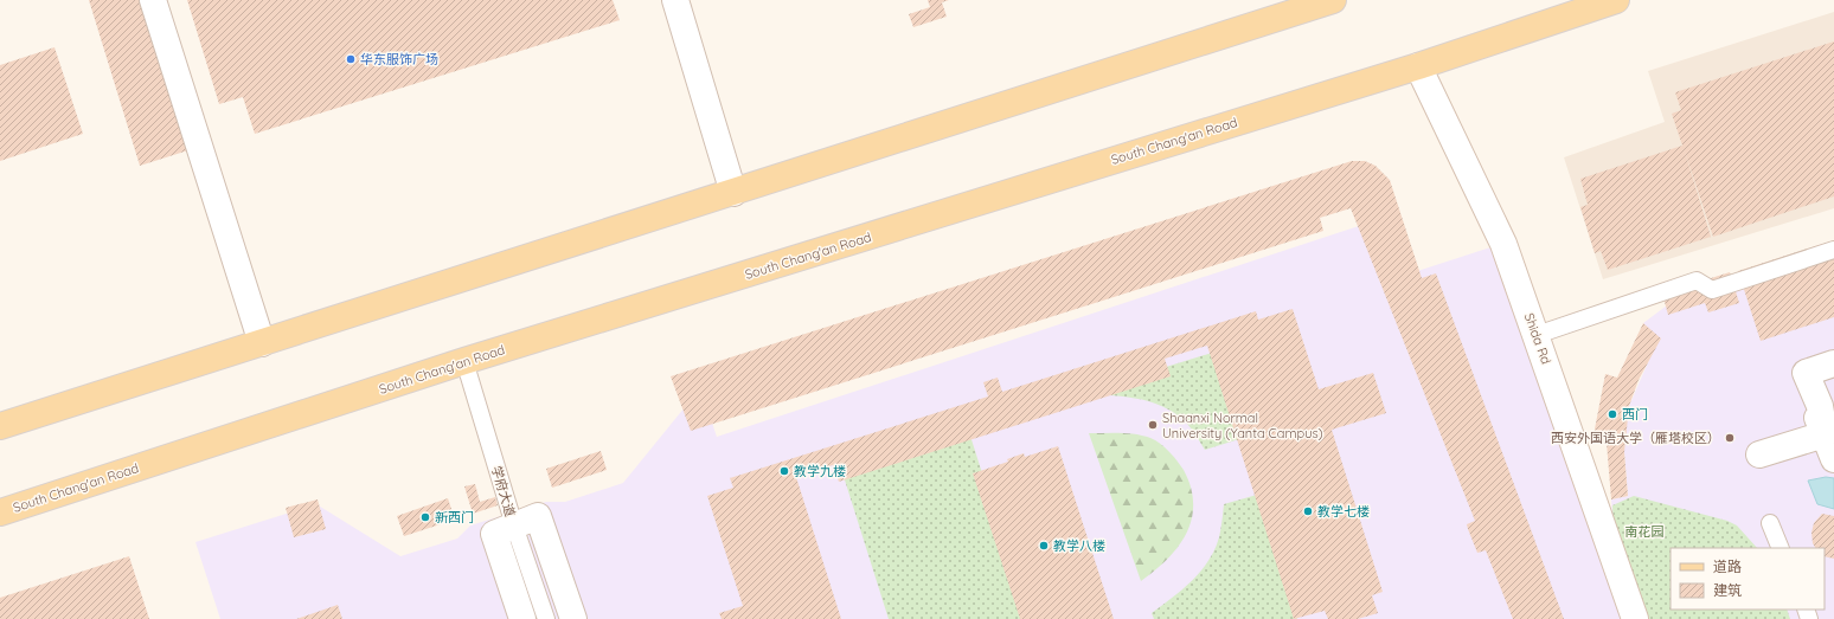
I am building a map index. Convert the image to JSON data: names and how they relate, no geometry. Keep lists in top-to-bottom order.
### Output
{
  "streets": {
    "main road": ["South Chang'an Road"],
    "street": ["Shida Rd"],
    "lane": ["学府大道"]
  },
  "crossings": [
    ["South Chang'an Road", "Shida Rd"],
    ["South Chang'an Road", "学府大道"]
  ],
  "parks": ["南花园"],
  "places": [
    "华东服饰广场",
    "西门",
    "Shaanxi Normal University (Yanta Campus)",
    "西安外国语大学（雁塔校区）",
    "教学九楼",
    "教学七楼",
    "新西门",
    "教学八楼"
  ],
  "legend": ["道路", "建筑"]
}
